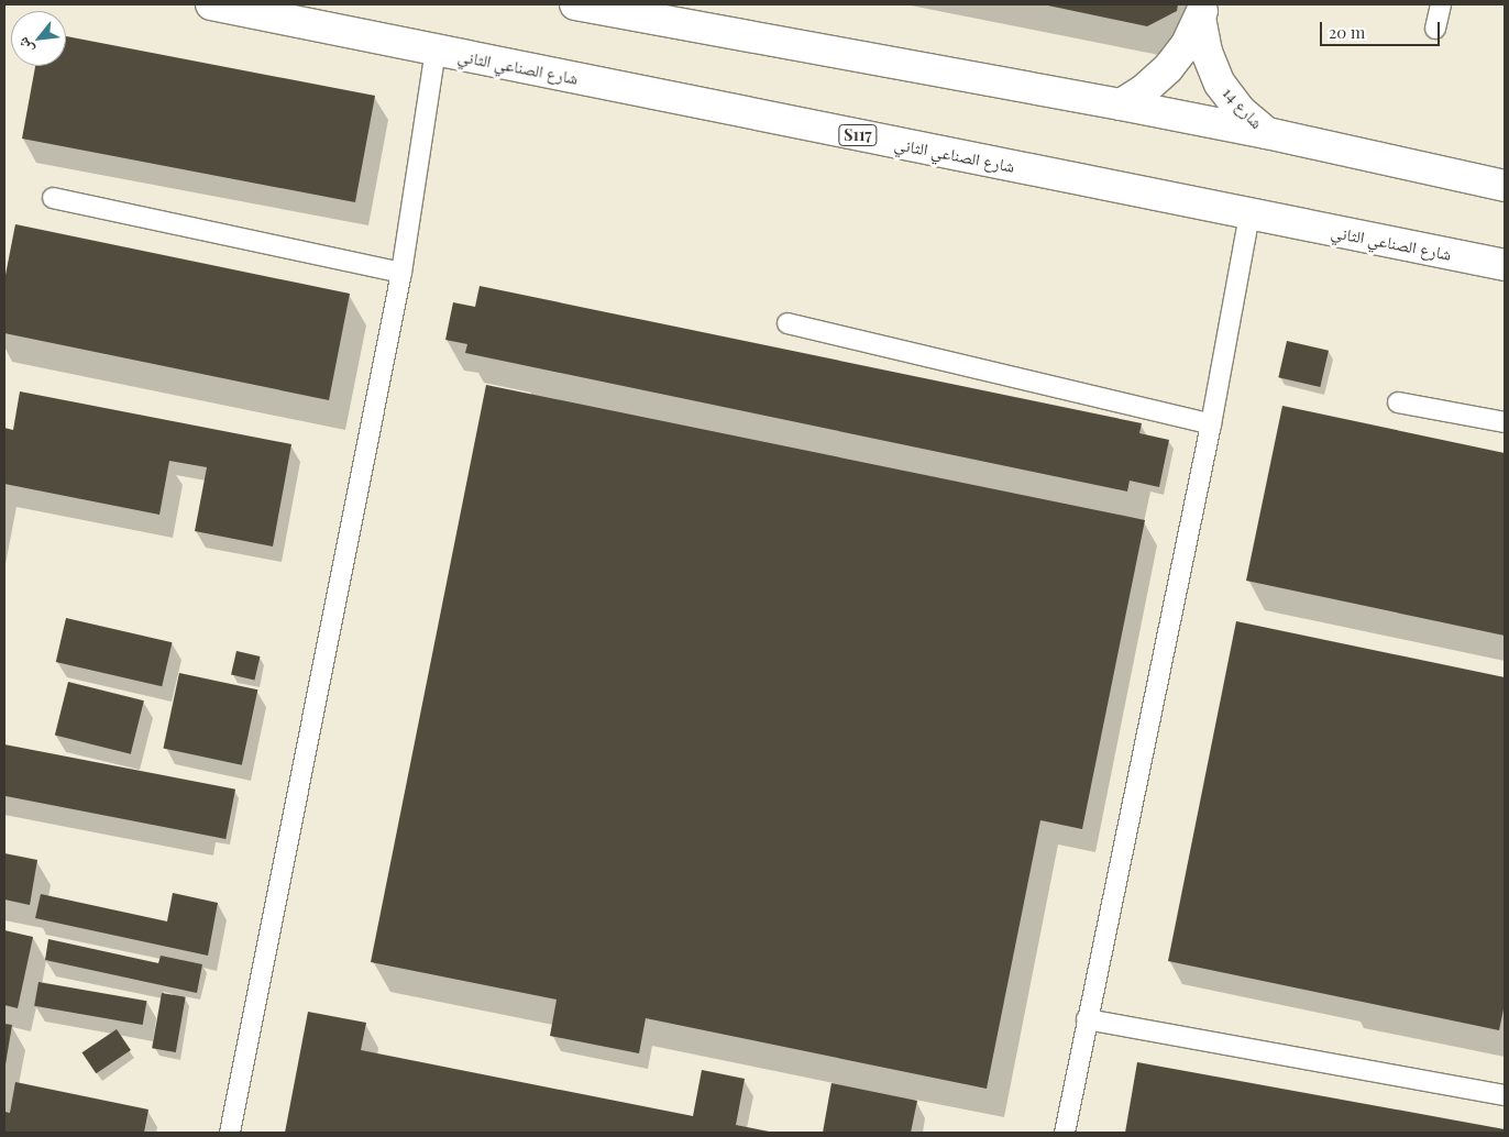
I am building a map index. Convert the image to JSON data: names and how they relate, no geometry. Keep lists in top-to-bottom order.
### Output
{
  "streets": {
    "main road": ["شارع الصناعي الثاني", "شارع 14", "S117"]
  },
  "scale_bar": "20 m",
  "north": "bottom left"
}
